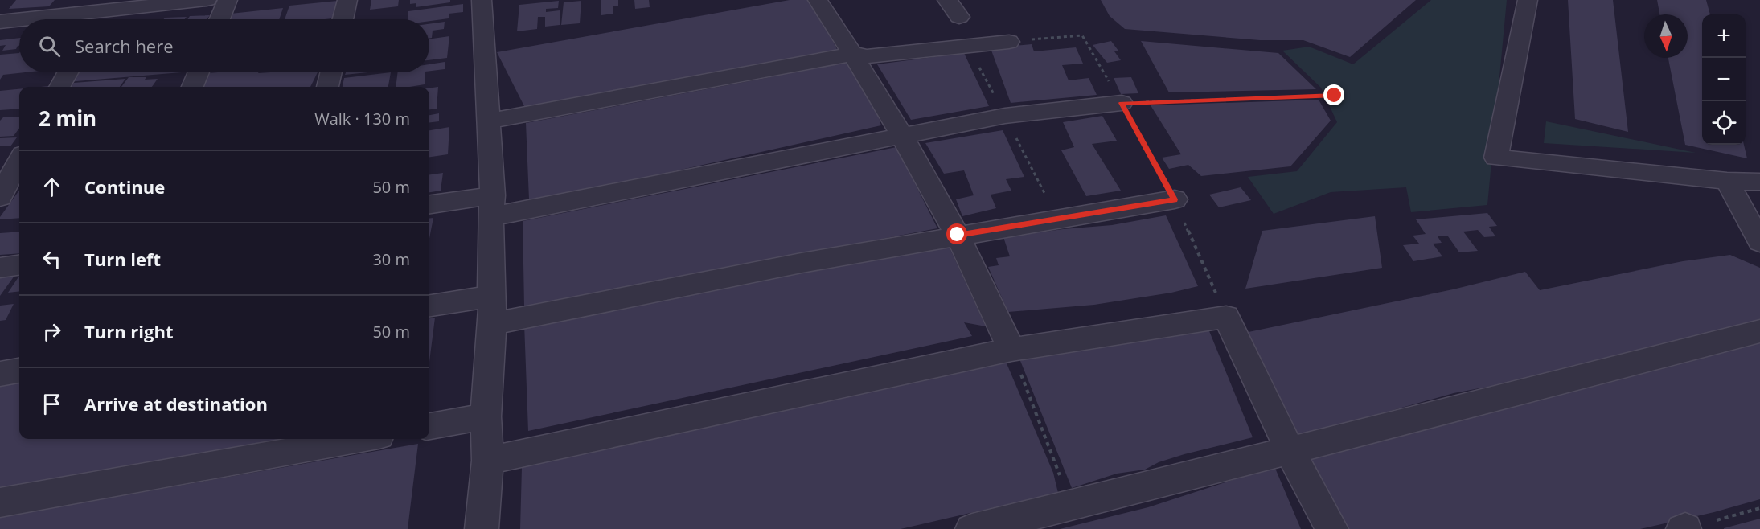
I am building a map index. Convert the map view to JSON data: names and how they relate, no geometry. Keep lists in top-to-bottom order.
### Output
{
  "north": "bottom",
  "page": {
    "map_buttons": ["+", "−"],
    "search": "Search here",
    "heading": ["2 min", "Walk · 130 m"],
    "list": [
      ["Continue", "50 m"],
      ["Turn left", "30 m"],
      ["Turn right", "50 m"],
      "Arrive at destination"
    ]
  }
}
